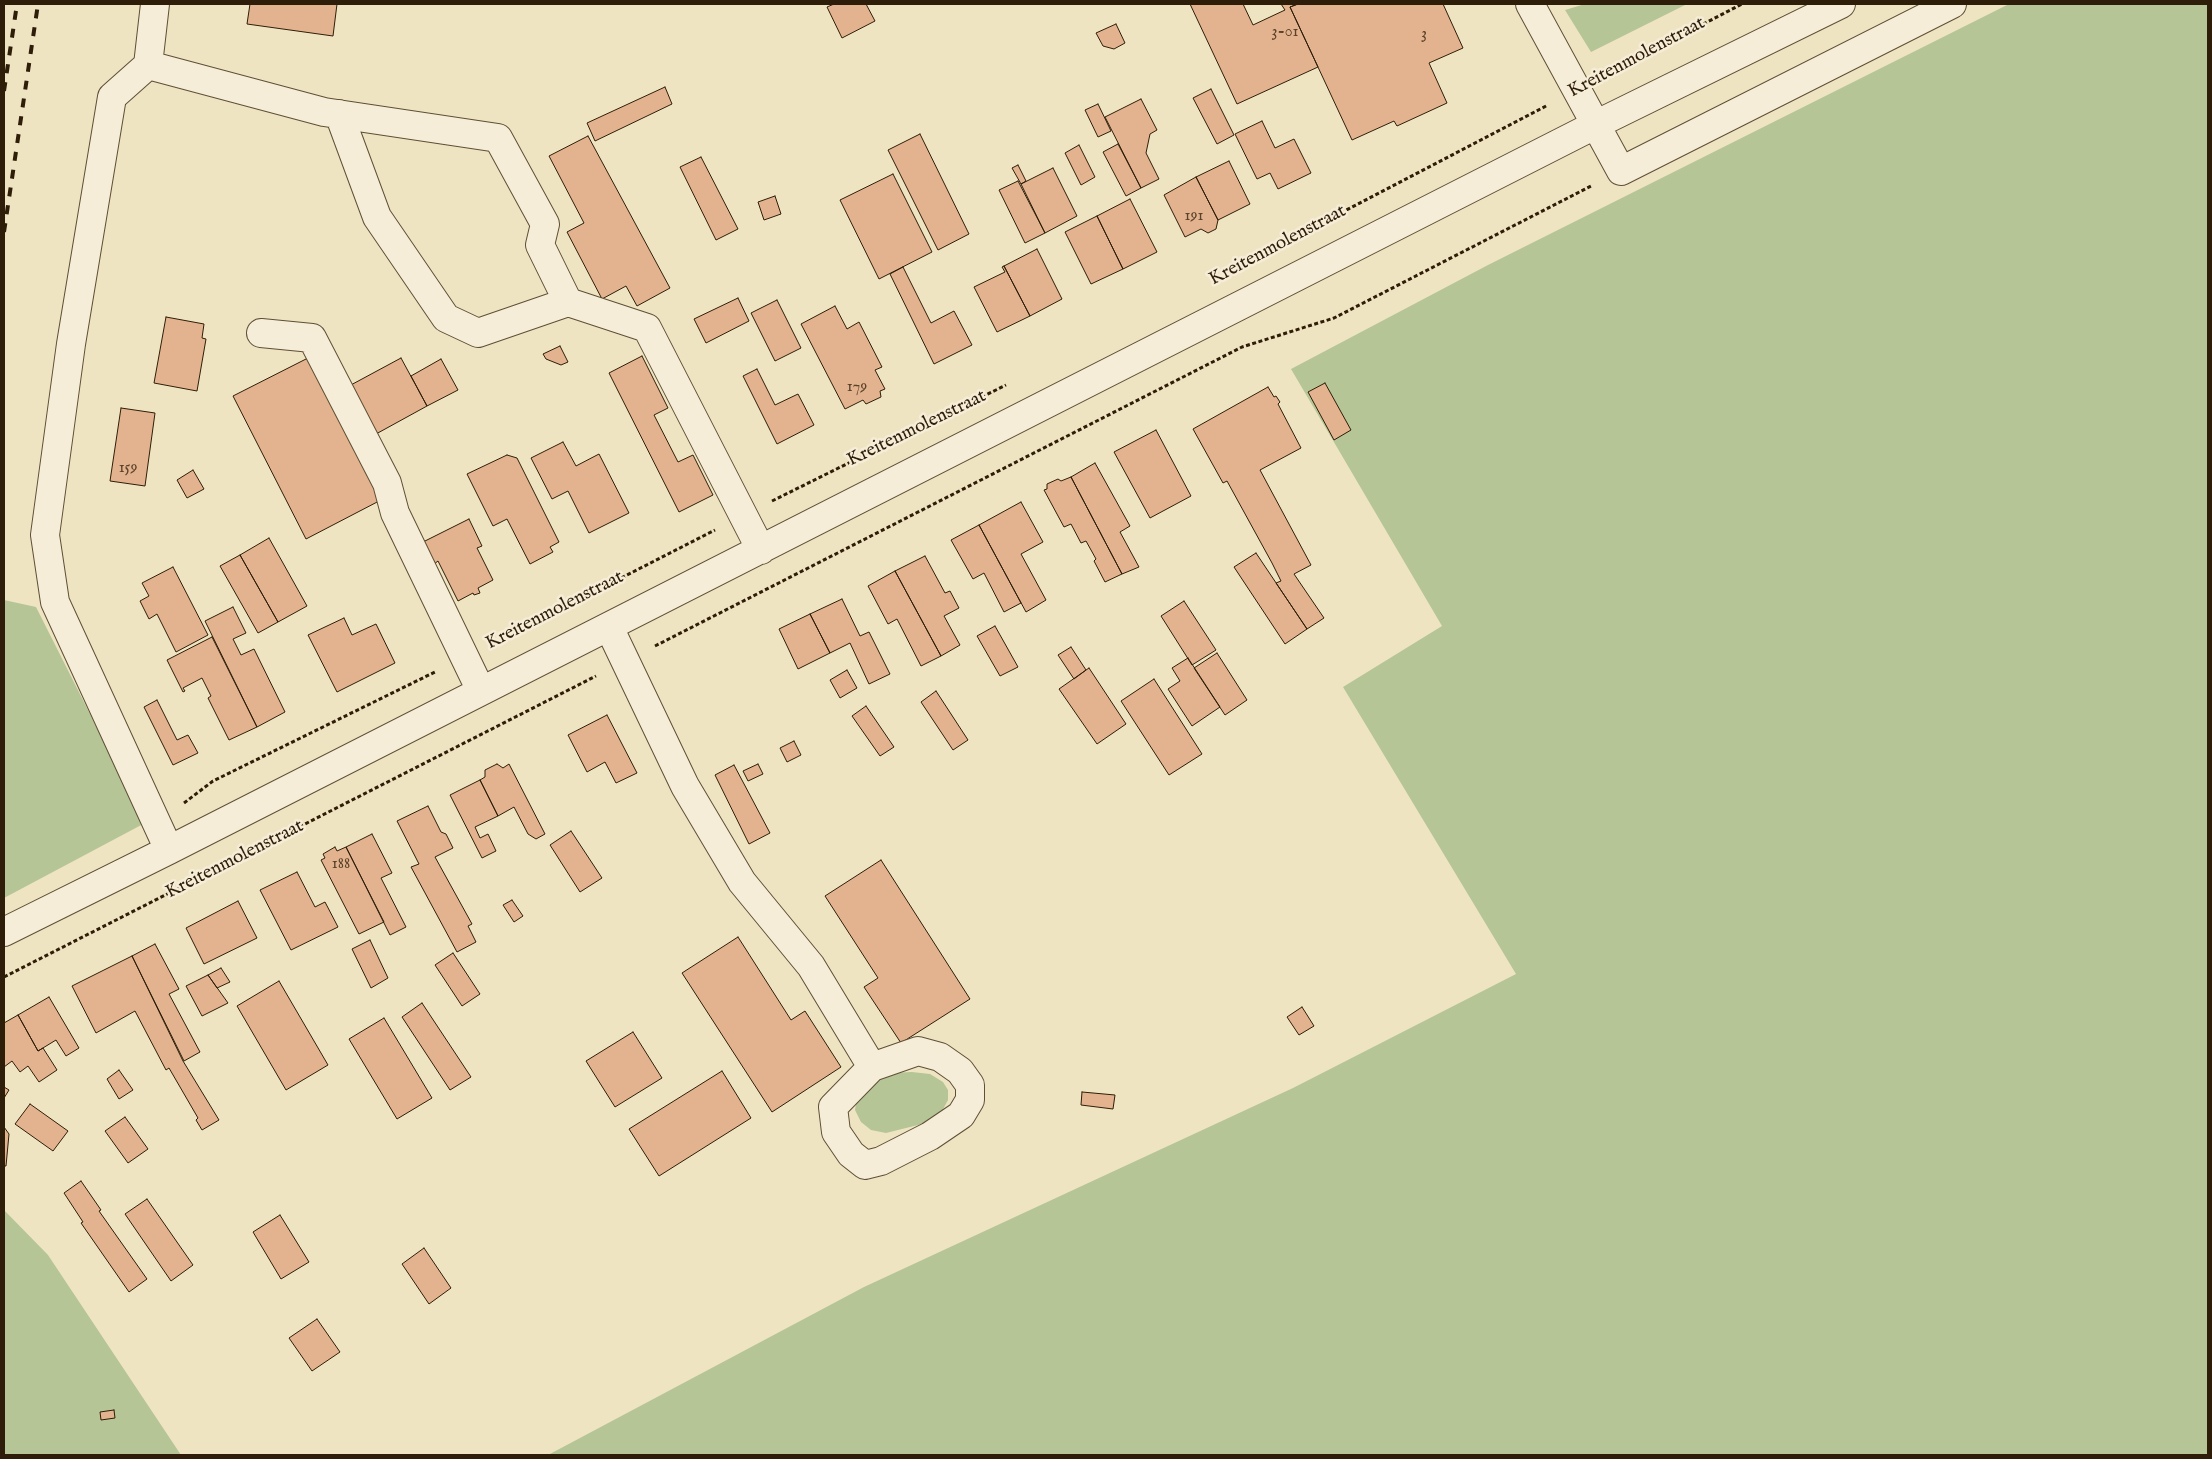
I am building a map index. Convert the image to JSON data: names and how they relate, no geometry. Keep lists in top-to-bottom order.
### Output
{
  "streets": {
    "street": ["Kreitenmolenstraat"]
  },
  "house_numbers": [
    "3-01",
    "3",
    "191",
    "179",
    "159",
    "188"
  ]
}
